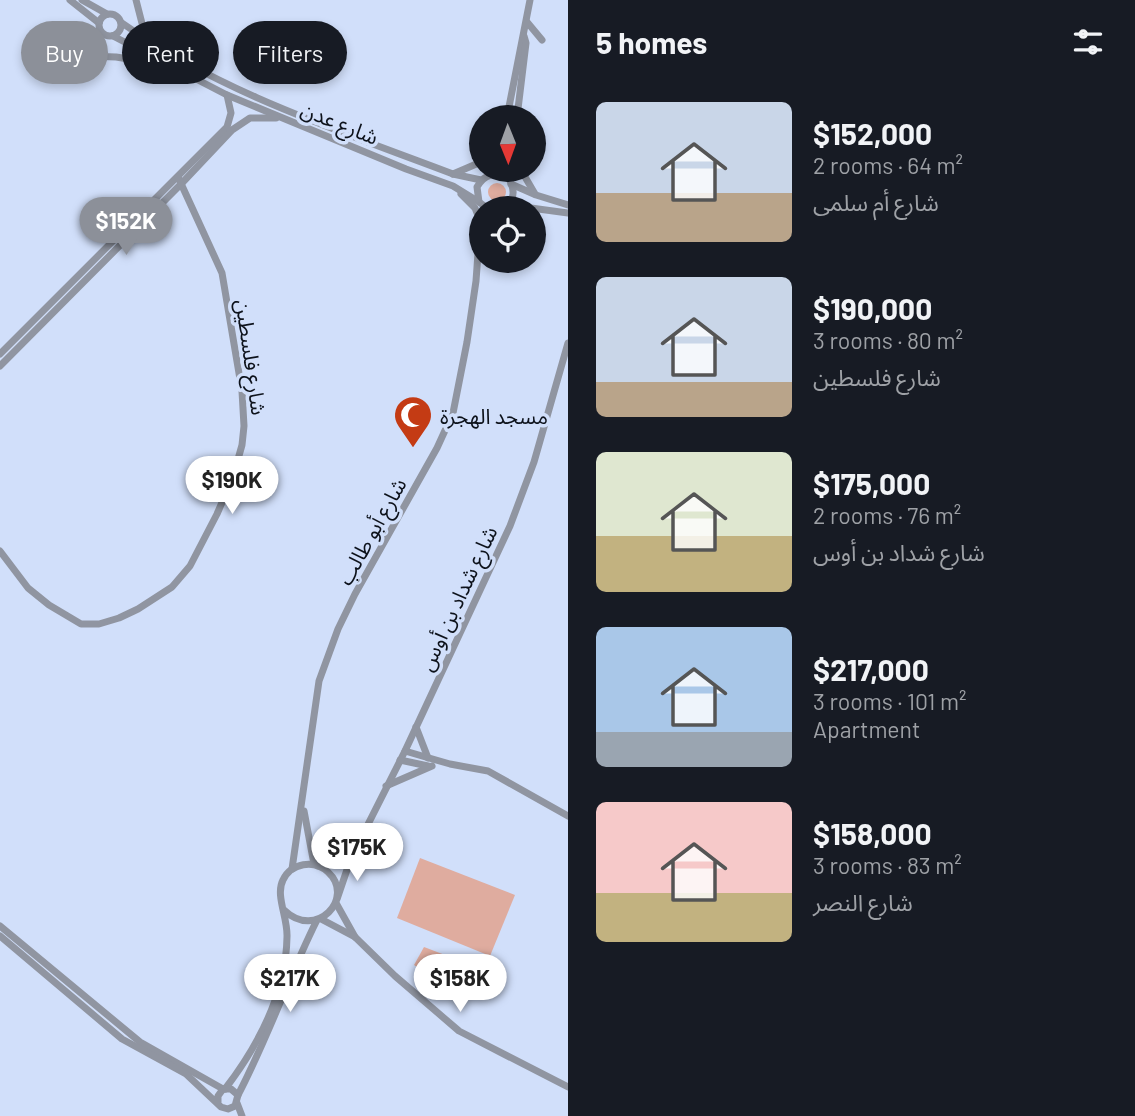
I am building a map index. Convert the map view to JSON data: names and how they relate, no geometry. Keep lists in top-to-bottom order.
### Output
{
  "streets": {
    "street": [
      "شارع عدن",
      "شارع فلسطين",
      "شارع أبو طالب",
      "شارع شداد بن أوس"
    ]
  },
  "crossings": [
    ["شارع أبو طالب", "شارع شداد بن أوس"]
  ],
  "places": {
    "mosque": ["مسجد الهجرة"]
  },
  "north": "bottom",
  "page": {
    "heading": "5 homes",
    "chip": ["Buy", "Rent", "Filters"],
    "list": [
      {
        "name": "$152,000",
        "note": "2 rooms · 64 m² · شارع أم سلمى"
      },
      {
        "name": "$190,000",
        "note": "3 rooms · 80 m² · شارع فلسطين"
      },
      {
        "name": "$175,000",
        "note": "2 rooms · 76 m² · شارع شداد بن أوس"
      },
      {
        "name": "$217,000",
        "note": "3 rooms · 101 m² · Apartment"
      },
      {
        "name": "$158,000",
        "note": "3 rooms · 83 m² · شارع النصر"
      }
    ],
    "price": [
      "$152K",
      "$190K",
      "$175K",
      "$217K",
      "$158K"
    ]
  }
}
